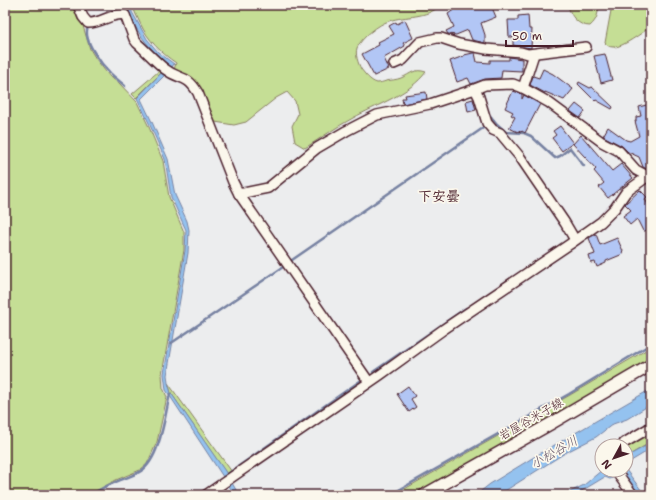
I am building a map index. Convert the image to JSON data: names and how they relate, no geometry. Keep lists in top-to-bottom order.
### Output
{
  "streets": {
    "main road": ["岩屋谷米子線"]
  },
  "districts": ["下安曇"],
  "water": ["小松谷川"],
  "scale_bar": "50 m",
  "north": "bottom left"
}
